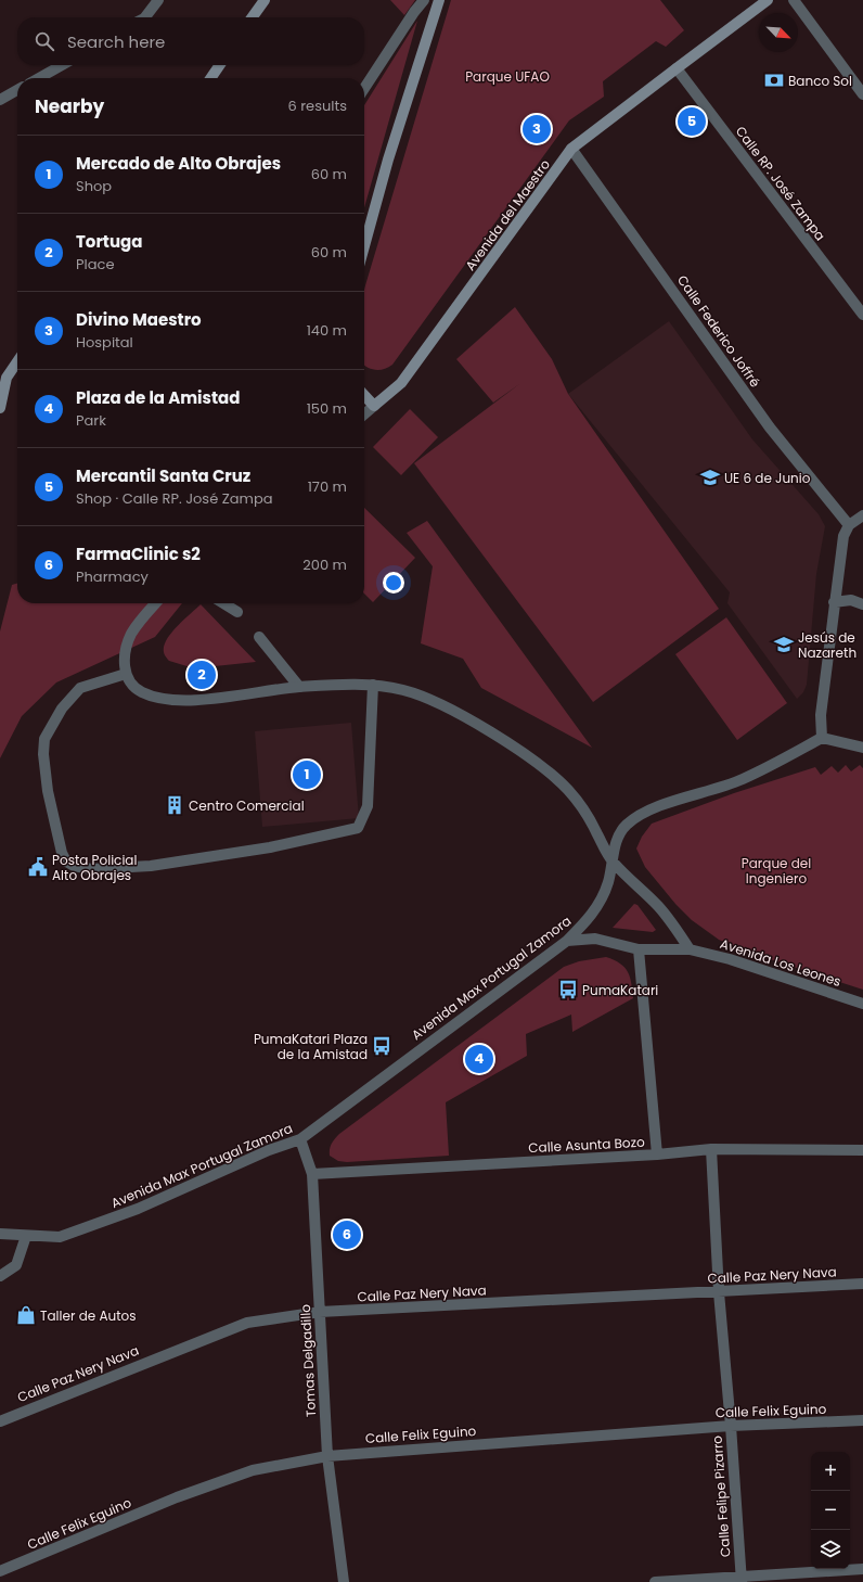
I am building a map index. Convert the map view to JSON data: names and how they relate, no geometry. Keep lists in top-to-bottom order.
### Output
{
  "streets": {
    "main road": ["Avenida del Maestro"],
    "street": [
      "Calle RP. José Zampa",
      "Calle Federico Joffré",
      "Avenida Los Leones",
      "Avenida Max Portugal Zamora",
      "Calle Asunta Bozo",
      "Calle Paz Nery Nava",
      "Tomas Delgadillo",
      "Calle Felix Eguino",
      "Calle Felipe Pizarro"
    ]
  },
  "crossings": [
    ["Calle RP. José Zampa", "Avenida del Maestro"],
    ["Avenida del Maestro", "Calle Federico Joffré"],
    ["Avenida Los Leones", "Avenida Max Portugal Zamora"],
    ["Avenida Max Portugal Zamora", "Tomas Delgadillo"],
    ["Calle Asunta Bozo", "Tomas Delgadillo"],
    ["Calle Asunta Bozo", "Calle Felipe Pizarro"],
    ["Calle Paz Nery Nava", "Tomas Delgadillo"],
    ["Calle Paz Nery Nava", "Calle Felipe Pizarro"],
    ["Tomas Delgadillo", "Calle Felix Eguino"],
    ["Calle Felix Eguino", "Calle Felipe Pizarro"]
  ],
  "parks": ["Parque UFAO", "Parque del Ingeniero"],
  "places": {
    "bank": ["Banco Sol"],
    "school or university": ["UE 6 de Junio", "Jesús de Nazareth"],
    "building": ["Centro Comercial"],
    "public building": ["Posta Policial Alto Obrajes"],
    "bus stop": ["PumaKatari", "PumaKatari Plaza de la Amistad"],
    "shop": ["Taller de Autos"]
  },
  "north": "bottom right",
  "page": {
    "search": "Search here",
    "heading": ["Nearby", "6 results"],
    "pins": [
      "5",
      "3",
      "2",
      "1",
      "4",
      "6"
    ],
    "list": [
      {
        "mark": "1",
        "name": "Mercado de Alto Obrajes",
        "note": "Shop",
        "value": "60 m"
      },
      {
        "mark": "2",
        "name": "Tortuga",
        "note": "Place",
        "value": "60 m"
      },
      {
        "mark": "3",
        "name": "Divino Maestro",
        "note": "Hospital",
        "value": "140 m"
      },
      {
        "mark": "4",
        "name": "Plaza de la Amistad",
        "note": "Park",
        "value": "150 m"
      },
      {
        "mark": "5",
        "name": "Mercantil Santa Cruz",
        "note": "Shop · Calle RP. José Zampa",
        "value": "170 m"
      },
      {
        "mark": "6",
        "name": "FarmaClinic s2",
        "note": "Pharmacy",
        "value": "200 m"
      }
    ],
    "map_buttons": ["+", "−"]
  }
}
